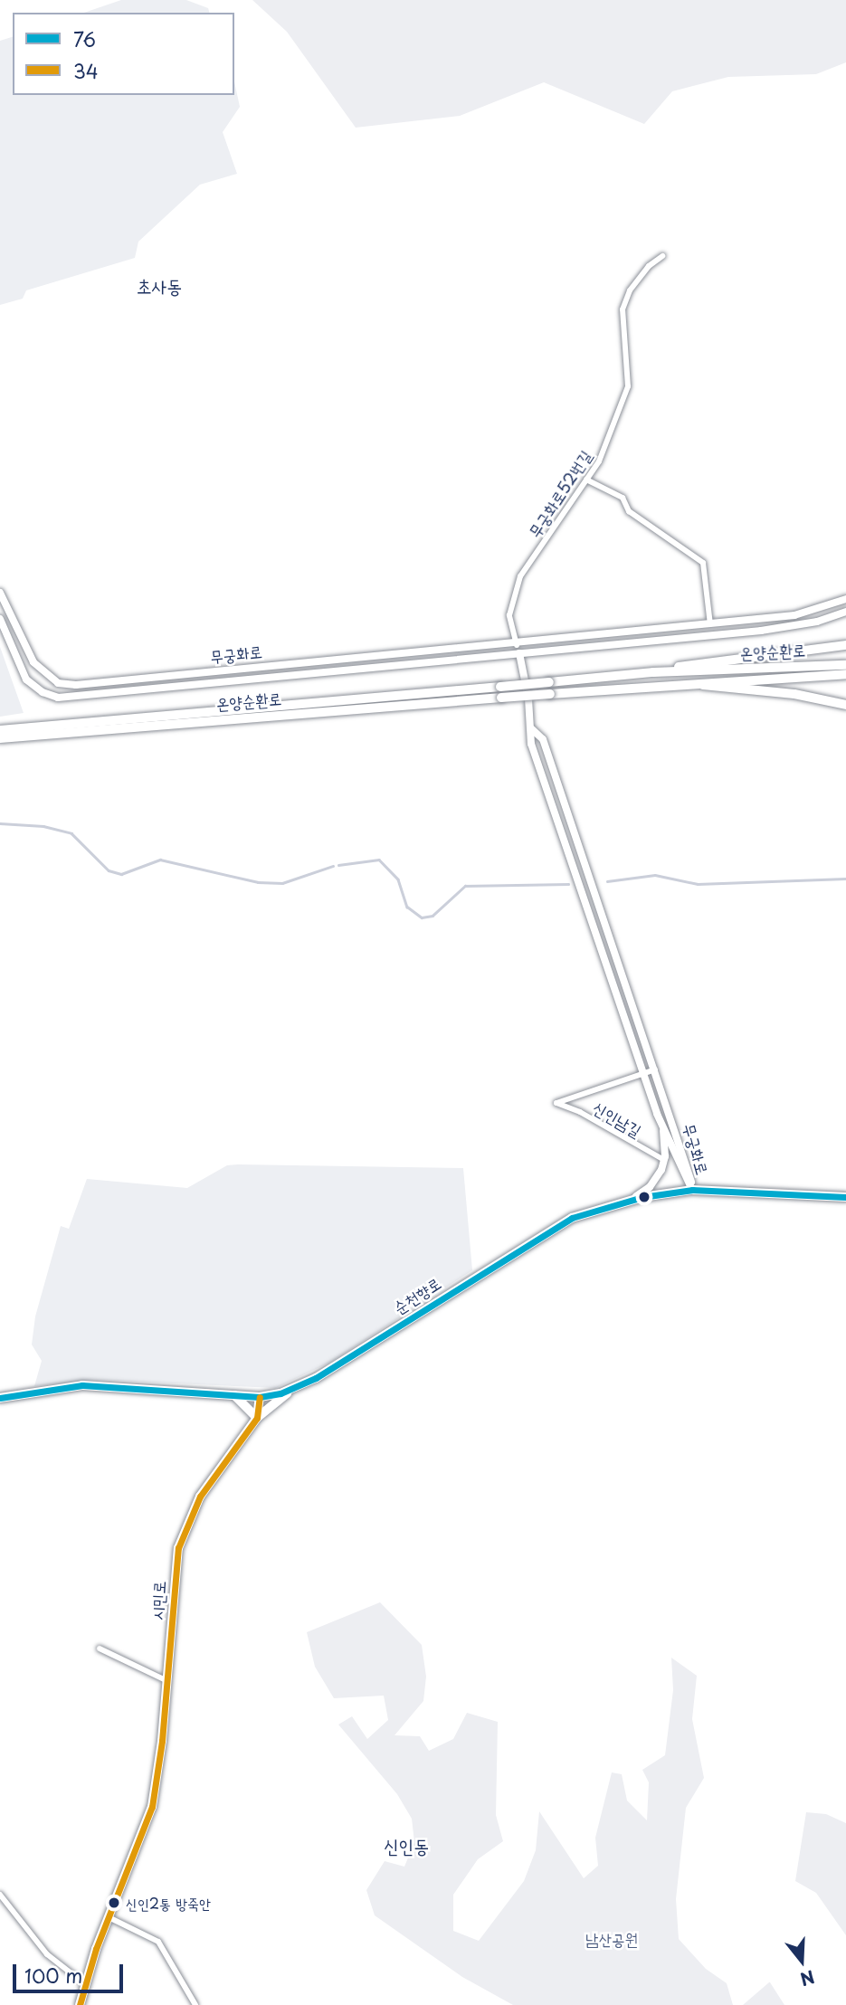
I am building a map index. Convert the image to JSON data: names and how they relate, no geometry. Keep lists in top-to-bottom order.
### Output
{
  "streets": {
    "highway": ["온양순환로"],
    "main road": ["순천향로", "시민로"],
    "street": ["무궁화로52번길", "무궁화로", "신인남길"]
  },
  "crossings": [
    ["무궁화로52번길", "무궁화로"],
    ["무궁화로", "신인남길"],
    ["무궁화로", "순천향로"],
    ["순천향로", "시민로"]
  ],
  "districts": ["초사동", "신인동"],
  "parks": ["남산공원"],
  "places": ["신인2통 방죽안"],
  "lines": ["transit line 76", "transit line 34"],
  "legend": ["76", "34"],
  "scale_bar": "100 m",
  "north": "bottom"
}
